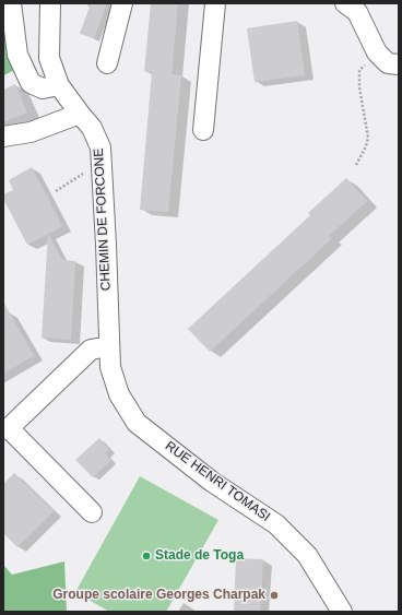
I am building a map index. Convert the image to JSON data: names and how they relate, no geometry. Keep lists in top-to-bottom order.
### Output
{
  "streets": {
    "street": ["CHEMIN DE FORCONE", "RUE HENRI TOMASI"]
  },
  "crossings": [
    ["CHEMIN DE FORCONE", "RUE HENRI TOMASI"]
  ],
  "places": ["Stade de Toga", "Groupe scolaire Georges Charpak"]
}
